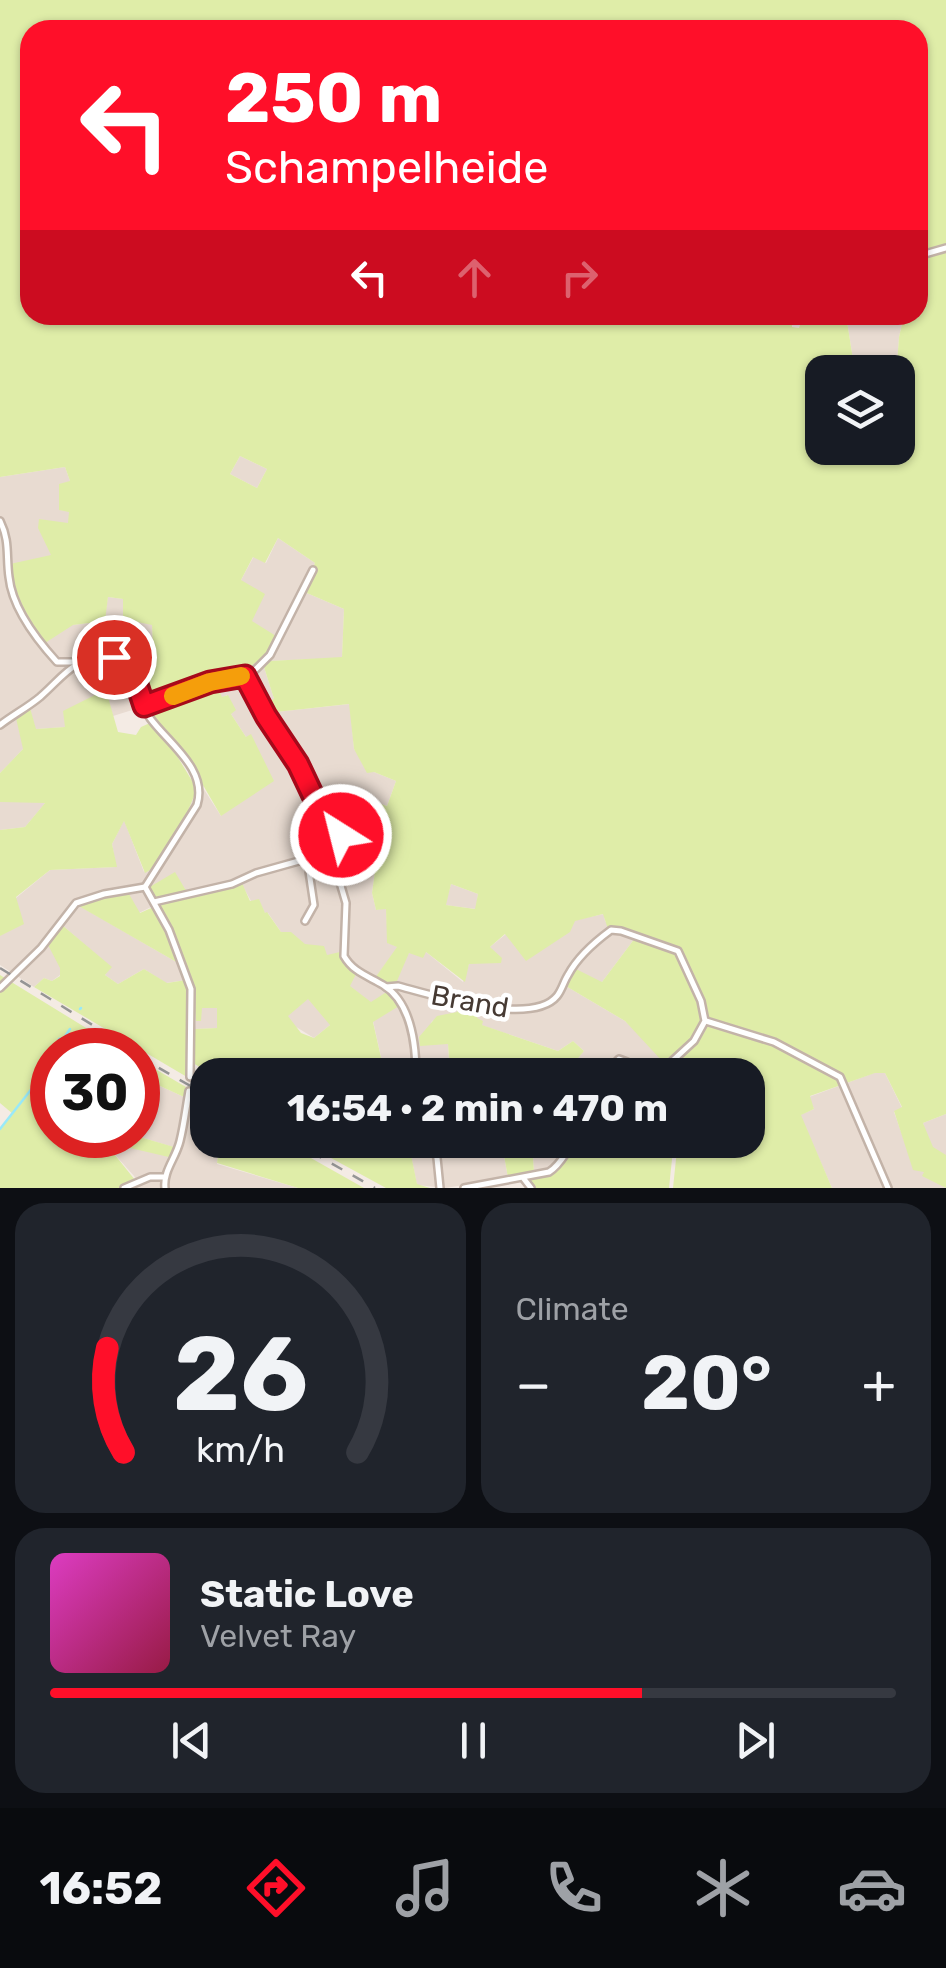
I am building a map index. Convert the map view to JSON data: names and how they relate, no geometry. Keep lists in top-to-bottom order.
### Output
{
  "streets": {
    "street": ["Brand"]
  },
  "page": {
    "turn": ["250 m", "Schampelheide"],
    "limit": "30",
    "trip": "16:54 · 2 min · 470 m",
    "tile": "Climate",
    "heat": ["−", "20°", "+"],
    "song": ["Static Love", "Velvet Ray"],
    "tabs": "16:52",
    "gauge": ["26", "km/h"]
  }
}
